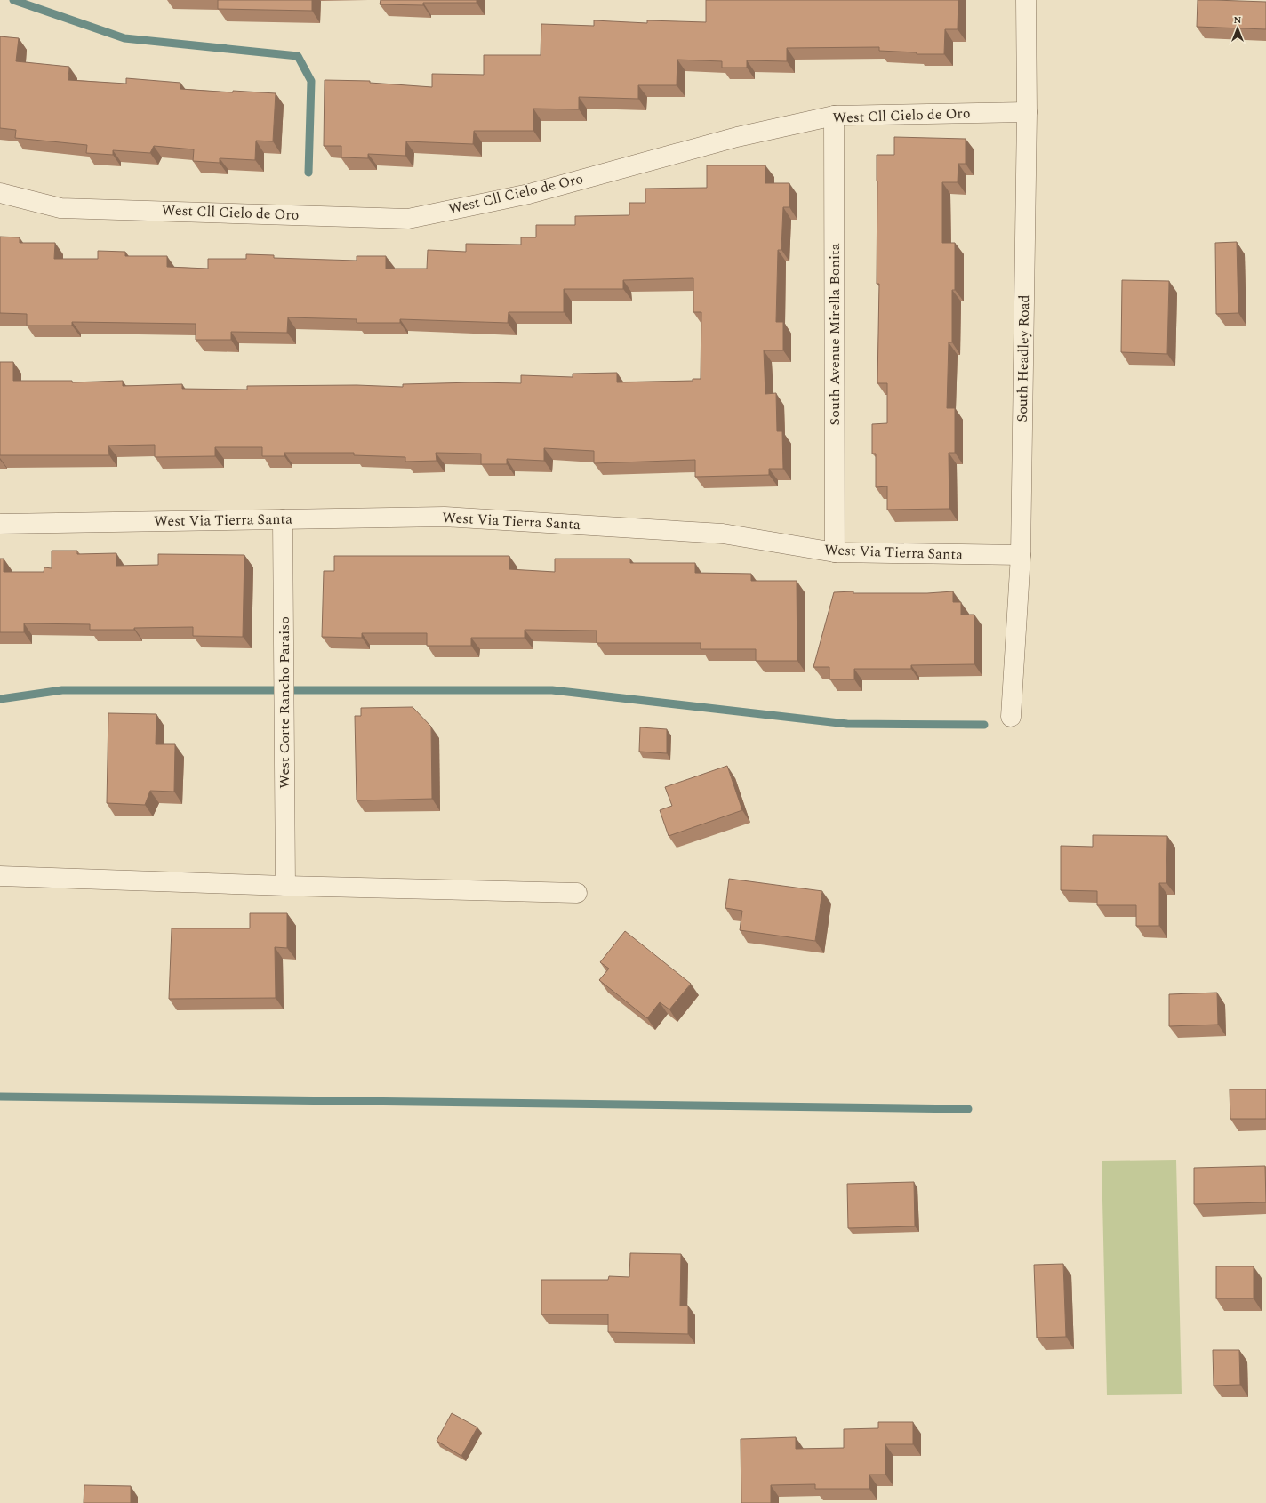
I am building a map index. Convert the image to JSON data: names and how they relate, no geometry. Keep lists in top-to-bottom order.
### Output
{
  "streets": {
    "street": [
      "West Cll Cielo de Oro",
      "South Avenue Mirella Bonita",
      "South Headley Road",
      "West Via Tierra Santa",
      "West Corte Rancho Paraiso"
    ]
  },
  "crossings": [
    ["West Cll Cielo de Oro", "South Avenue Mirella Bonita"],
    ["West Cll Cielo de Oro", "South Headley Road"],
    ["South Avenue Mirella Bonita", "West Via Tierra Santa"],
    ["South Headley Road", "West Via Tierra Santa"],
    ["West Via Tierra Santa", "West Corte Rancho Paraiso"]
  ],
  "north": "top"
}
